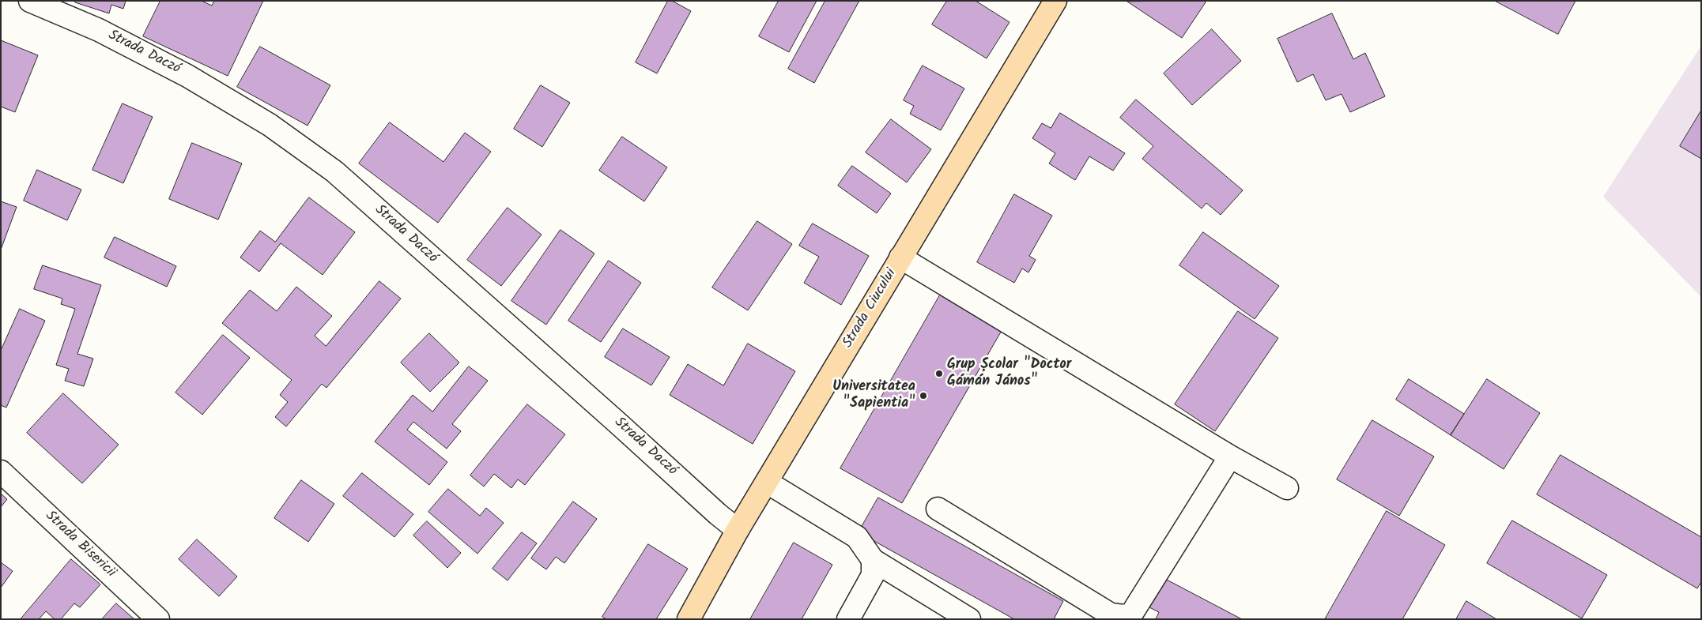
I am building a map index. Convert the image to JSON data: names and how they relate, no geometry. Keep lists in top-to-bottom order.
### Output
{
  "streets": {
    "main road": ["Strada Ciucului"],
    "street": ["Strada Daczó", "Strada Bisericii"]
  },
  "crossings": [
    ["Strada Daczó", "Strada Ciucului"]
  ],
  "places": ["Grup Școlar \"Doctor Gámán János\"", "Universitatea \"Sapientia\""]
}
